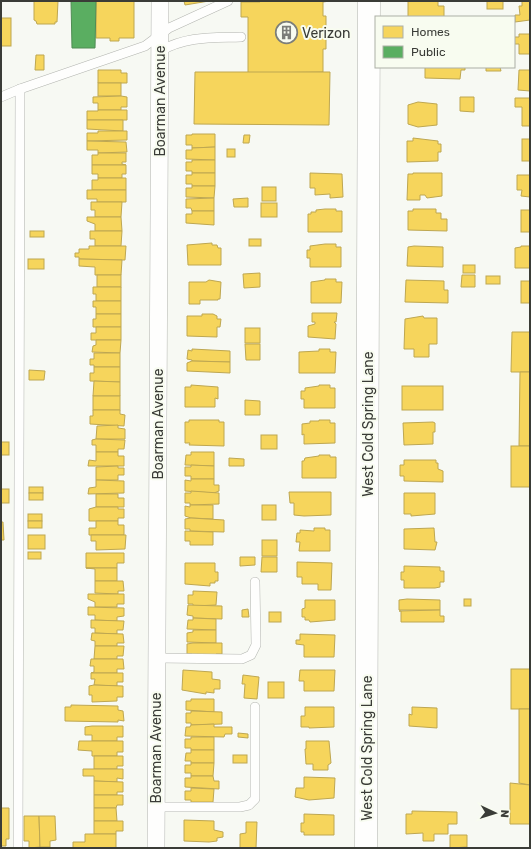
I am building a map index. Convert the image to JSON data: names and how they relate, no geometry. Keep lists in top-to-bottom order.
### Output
{
  "streets": {
    "main road": ["West Cold Spring Lane"],
    "street": ["Boarman Avenue"]
  },
  "places": {
    "building": ["Verizon"]
  },
  "legend": ["Homes", "Public"],
  "north": "right"
}
